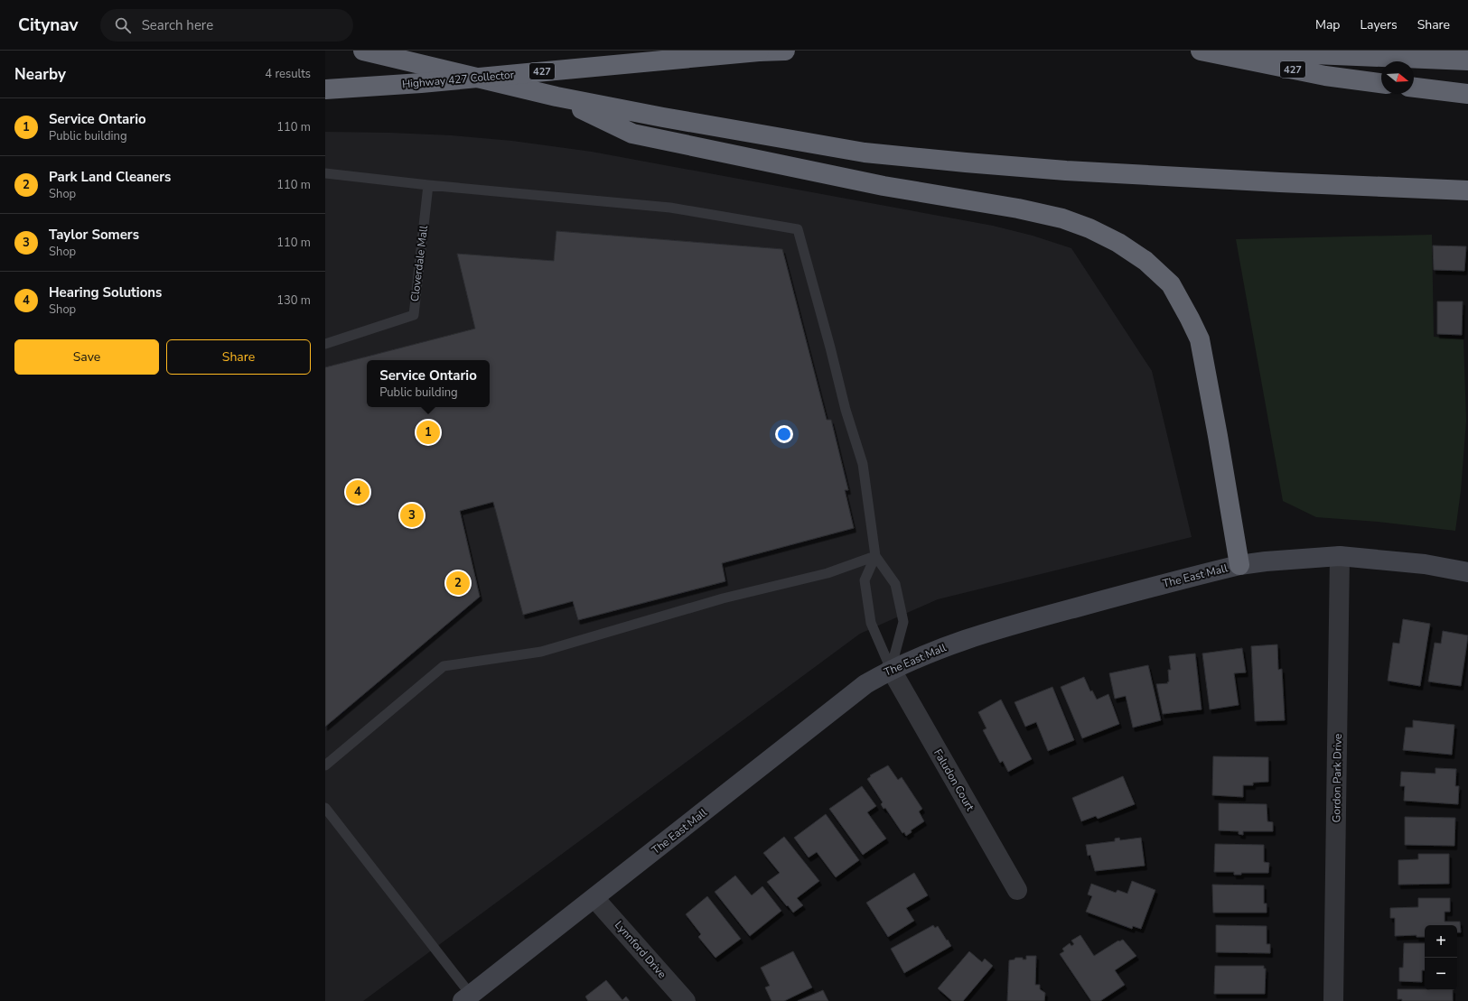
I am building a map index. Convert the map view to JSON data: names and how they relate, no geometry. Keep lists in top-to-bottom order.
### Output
{
  "streets": {
    "highway": ["427", "Highway 427 Collector"],
    "main road": ["The East Mall"],
    "street": ["Gordon Park Drive", "Faludon Court", "Lynnford Drive"],
    "lane": ["Cloverdale Mall"]
  },
  "crossings": [
    ["The East Mall", "Gordon Park Drive"],
    ["The East Mall", "Faludon Court"],
    ["The East Mall", "Lynnford Drive"]
  ],
  "north": "right",
  "page": {
    "header": "Citynav",
    "search": "Search here",
    "nav": ["Map", "Layers", "Share"],
    "heading": ["Nearby", "4 results"],
    "list": [
      {
        "mark": "1",
        "name": "Service Ontario",
        "note": "Public building",
        "value": "110 m"
      },
      {
        "mark": "2",
        "name": "Park Land Cleaners",
        "note": "Shop",
        "value": "110 m"
      },
      {
        "mark": "3",
        "name": "Taylor Somers",
        "note": "Shop",
        "value": "110 m"
      },
      {
        "mark": "4",
        "name": "Hearing Solutions",
        "note": "Shop",
        "value": "130 m"
      }
    ],
    "buttons": ["Save", "Share"],
    "popup": ["Service Ontario", "Public building"],
    "pins": [
      "1",
      "4",
      "3",
      "2"
    ],
    "map_buttons": ["+", "−"]
  }
}
